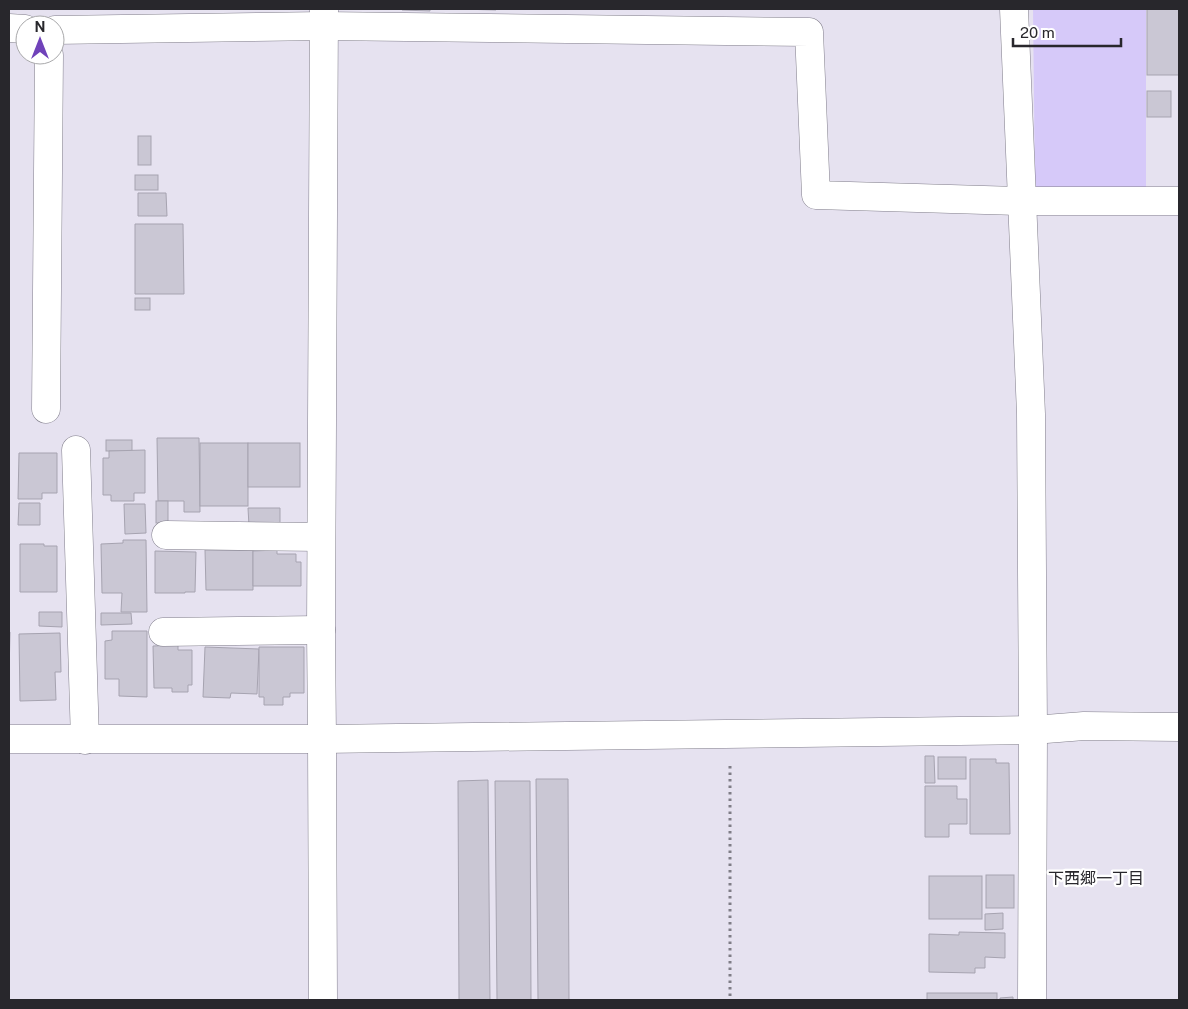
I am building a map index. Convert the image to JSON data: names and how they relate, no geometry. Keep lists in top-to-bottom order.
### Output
{
  "districts": ["下西郷一丁目"],
  "scale_bar": "20 m",
  "north": "top"
}
